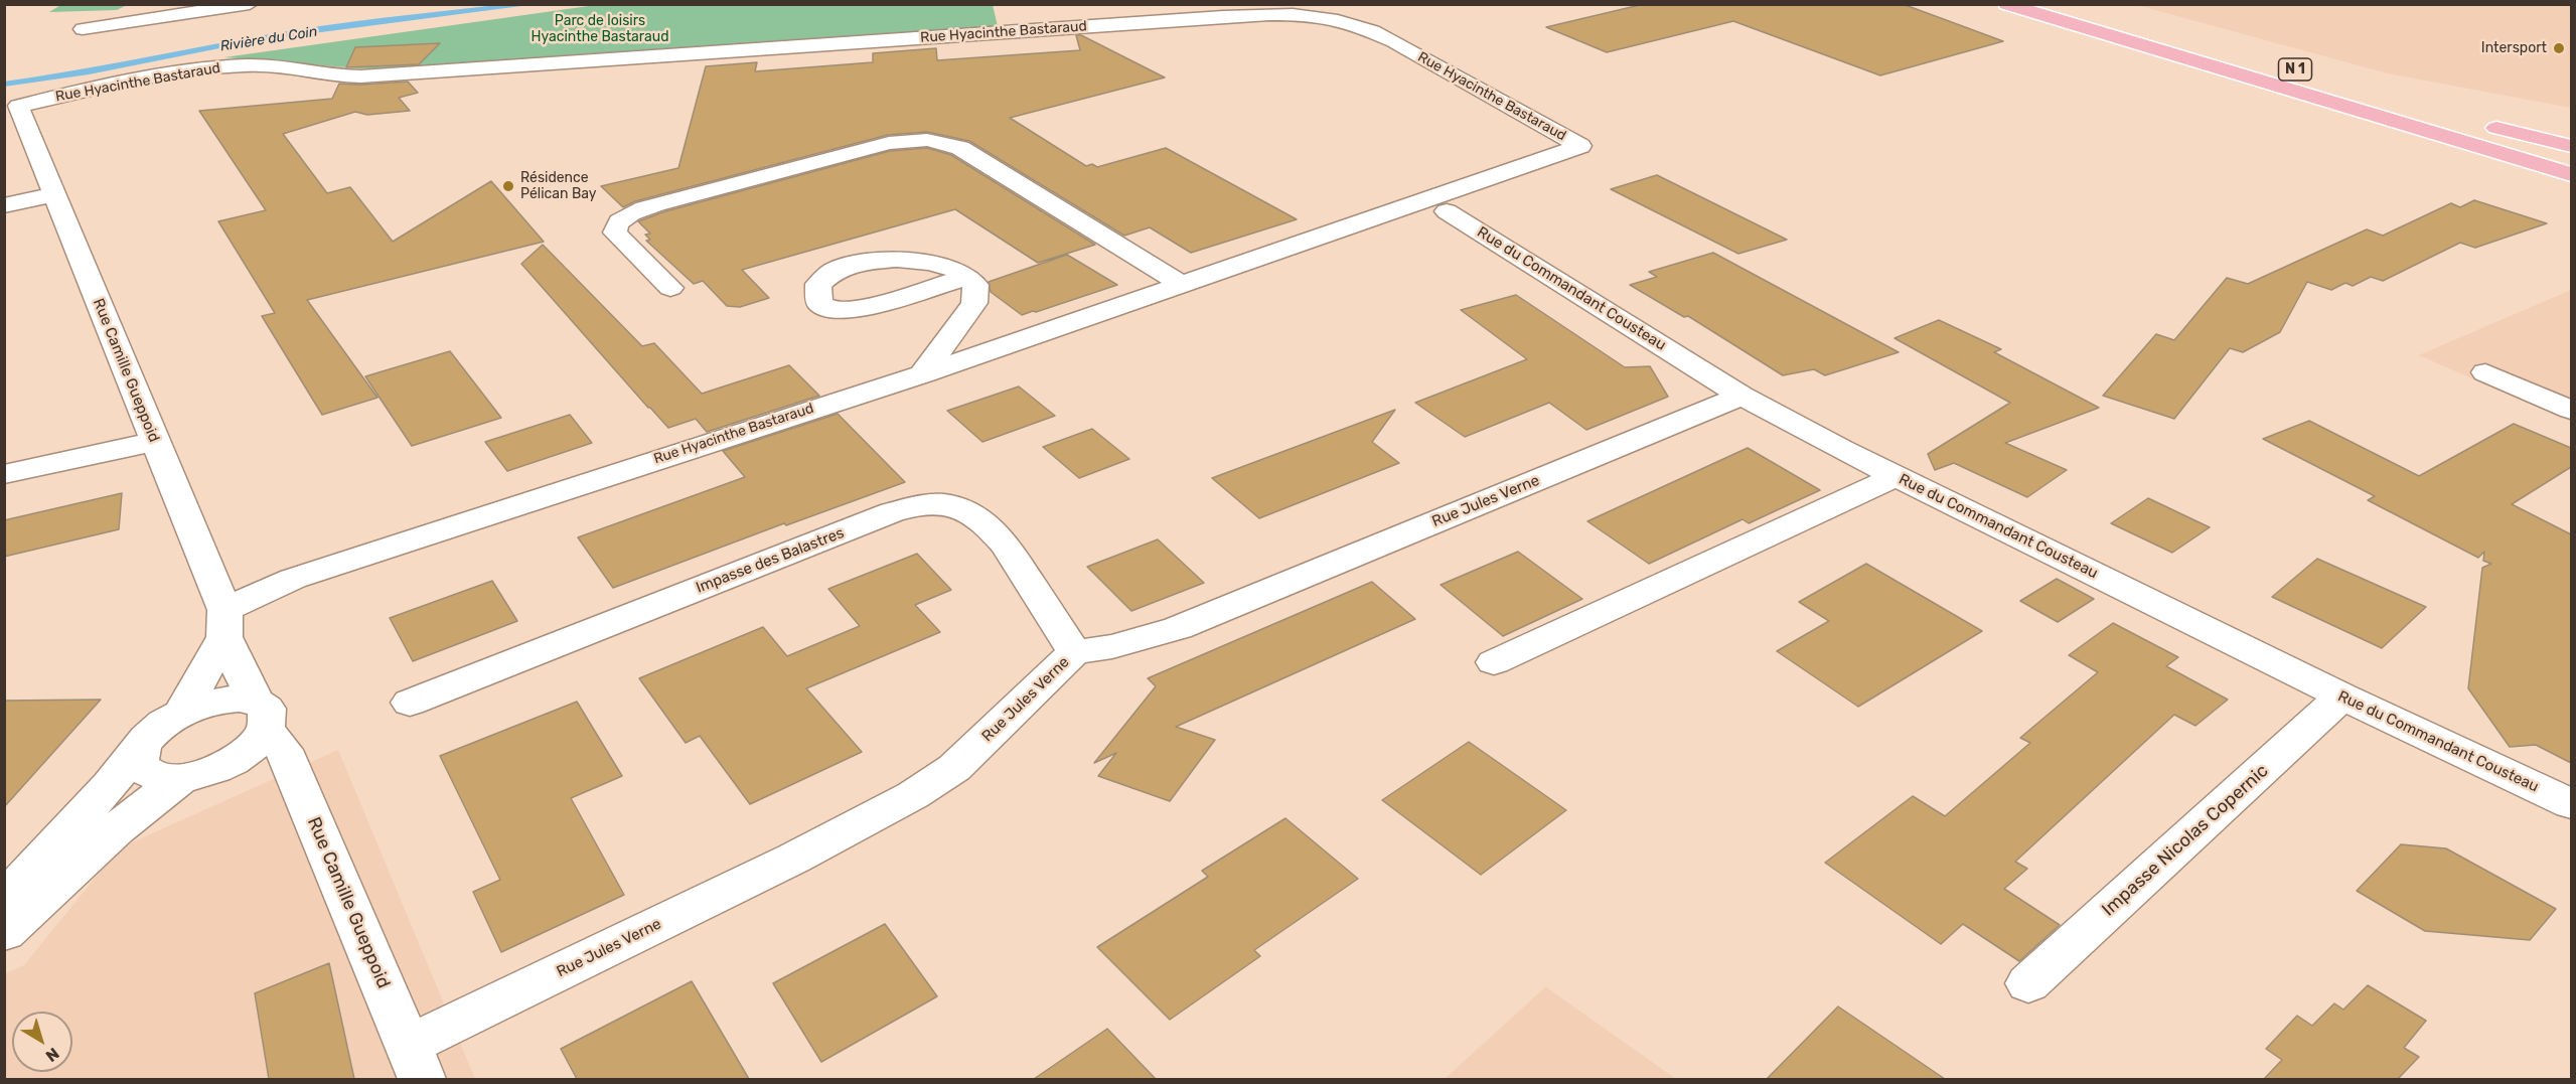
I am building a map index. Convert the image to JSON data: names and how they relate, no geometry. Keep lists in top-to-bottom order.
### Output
{
  "streets": {
    "highway": ["N 1"],
    "street": [
      "Rue Hyacinthe Bastaraud",
      "Rue du Commandant Cousteau",
      "Rue Camille Gueppoid",
      "Rue Jules Verne",
      "Impasse des Balastres",
      "Impasse Nicolas Copernic"
    ]
  },
  "crossings": [
    ["Rue Hyacinthe Bastaraud", "Rue Camille Gueppoid"],
    ["Rue du Commandant Cousteau", "Rue Jules Verne"],
    ["Rue du Commandant Cousteau", "Impasse Nicolas Copernic"],
    ["Rue Camille Gueppoid", "Rue Jules Verne"],
    ["Rue Jules Verne", "Impasse des Balastres"]
  ],
  "water": ["Rivière du Coin"],
  "parks": ["Parc de loisirs Hyacinthe Bastaraud"],
  "places": ["Intersport", "Résidence Pélican Bay"],
  "north": "bottom right"
}
